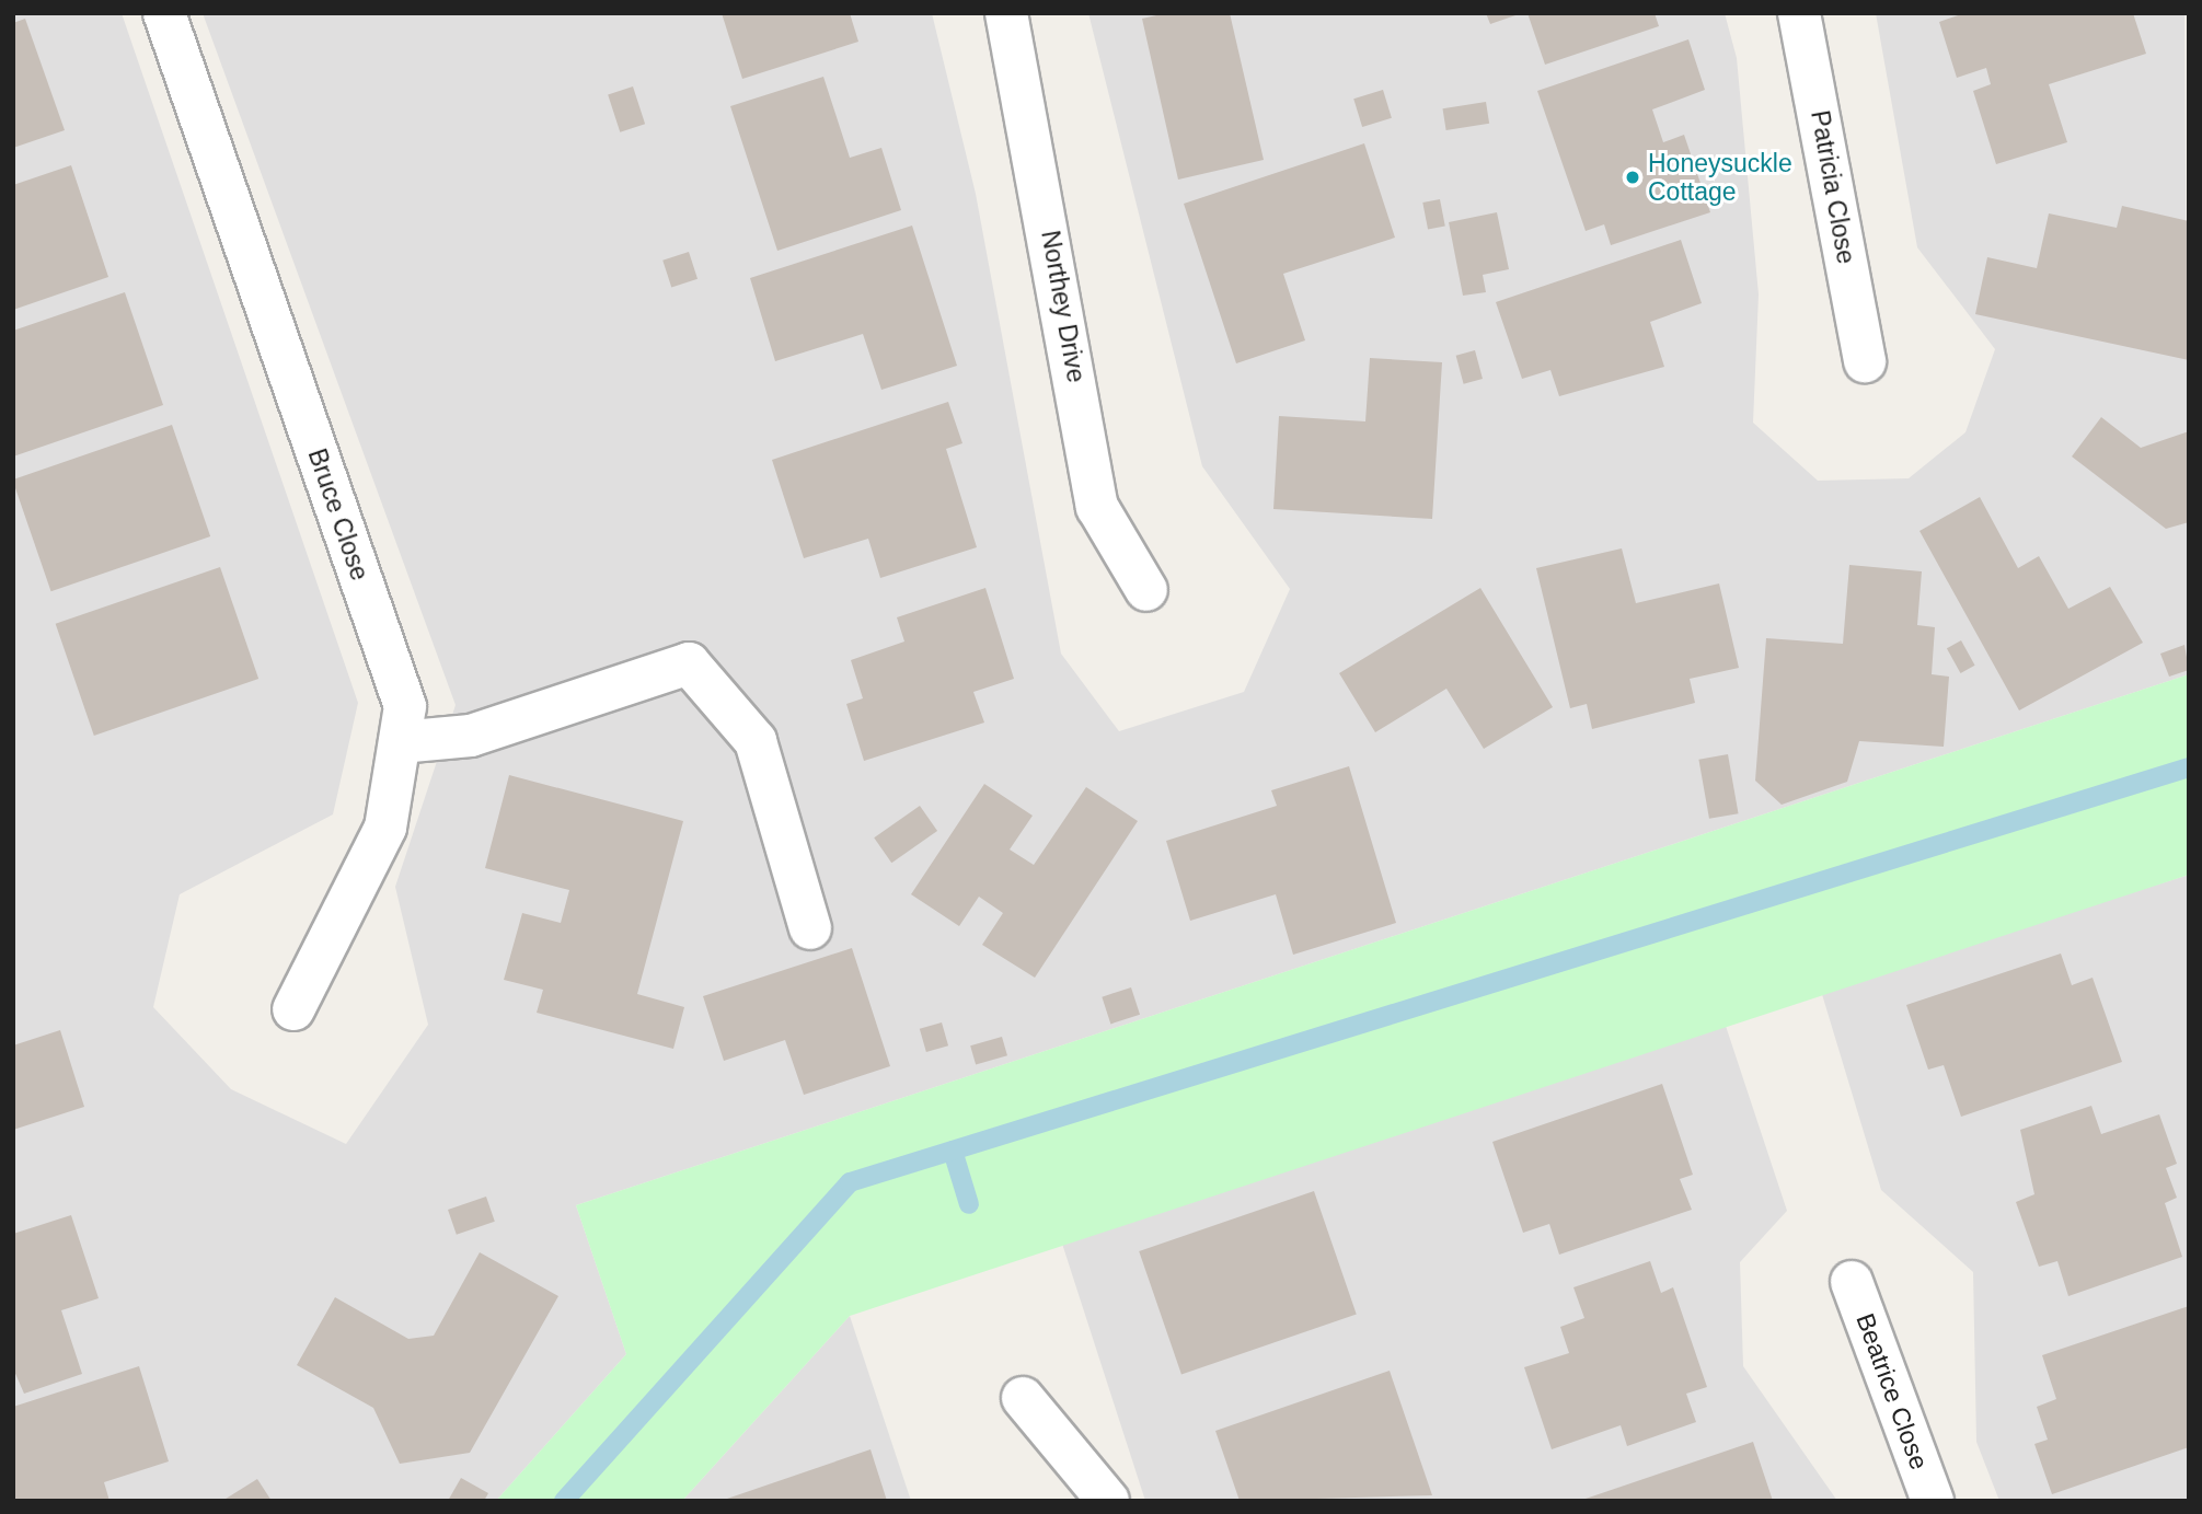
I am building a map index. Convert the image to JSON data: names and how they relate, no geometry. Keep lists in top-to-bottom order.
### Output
{
  "streets": {
    "street": [
      "Patricia Close",
      "Northey Drive",
      "Bruce Close",
      "Beatrice Close"
    ]
  },
  "places": ["Honeysuckle Cottage"]
}
